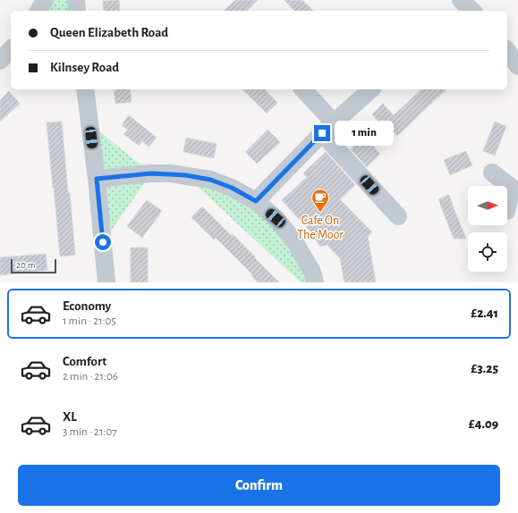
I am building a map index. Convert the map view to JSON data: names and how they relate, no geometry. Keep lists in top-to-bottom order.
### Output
{
  "places": {
    "cafe": ["Cafe On The Moor"]
  },
  "scale_bar": "20 m",
  "north": "right",
  "page": {
    "banner": ["Queen Elizabeth Road", "Kilnsey Road"],
    "bubble": "1 min",
    "scale": "20 m",
    "list": [
      {
        "name": "Economy",
        "note": "1 min · 21:05",
        "value": "£2.41"
      },
      {
        "name": "Comfort",
        "note": "2 min · 21:06",
        "value": "£3.25"
      },
      {
        "name": "XL",
        "note": "3 min · 21:07",
        "value": "£4.09"
      }
    ],
    "buttons": "Confirm"
  }
}
